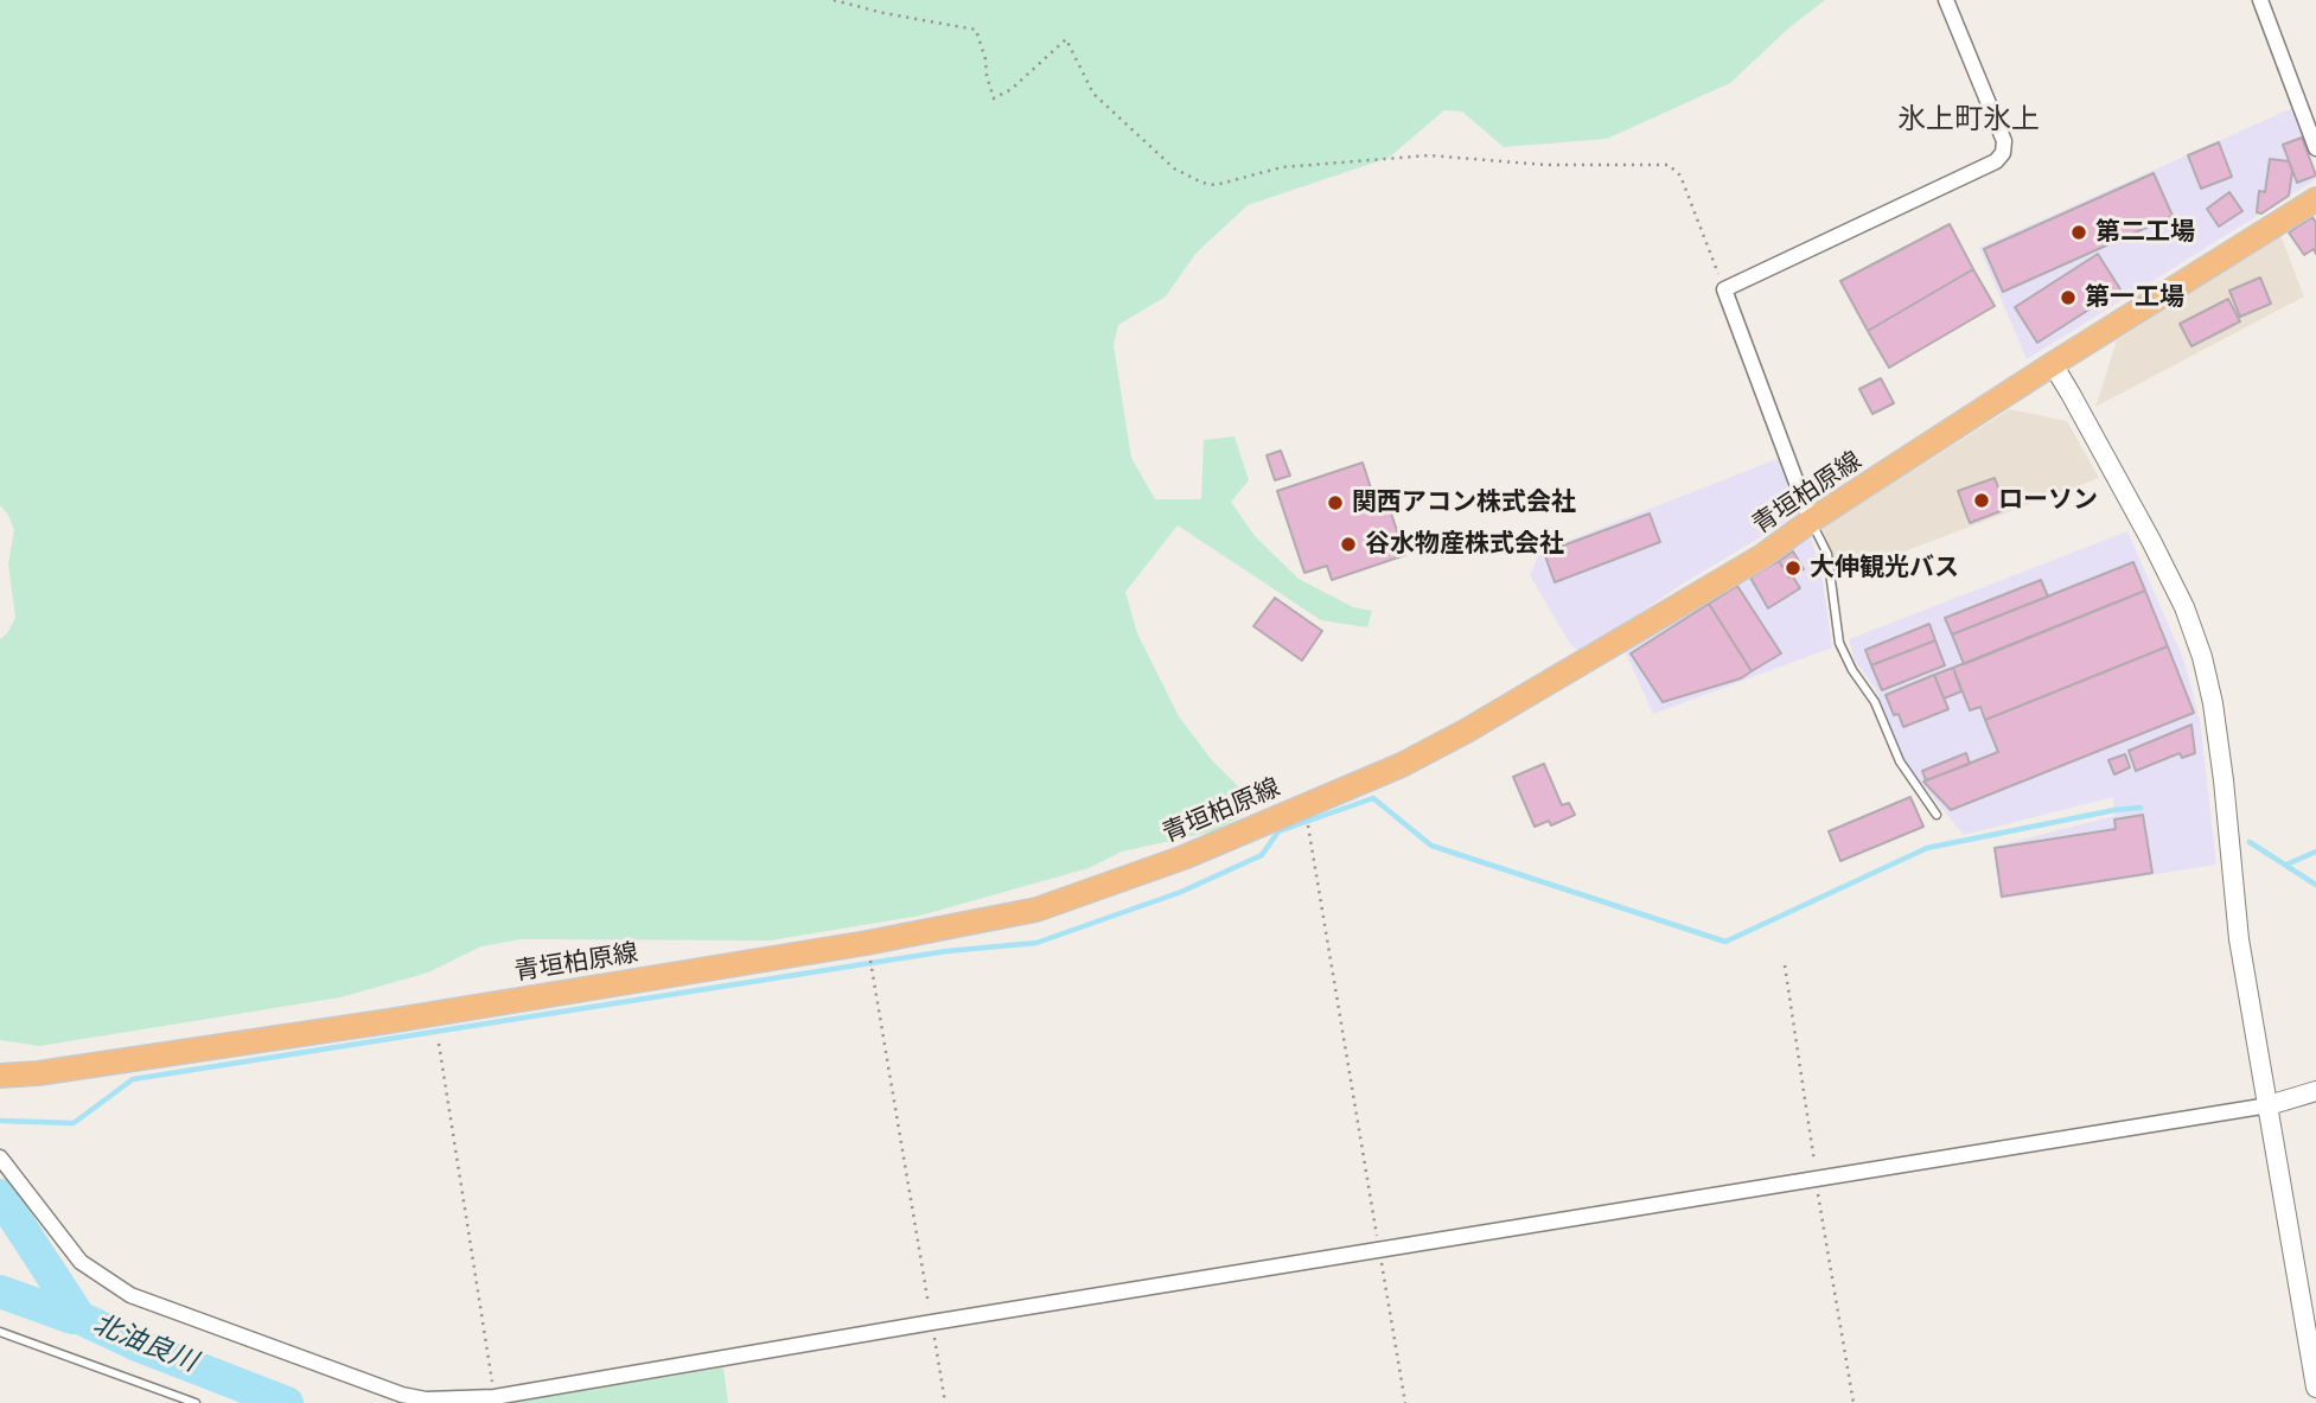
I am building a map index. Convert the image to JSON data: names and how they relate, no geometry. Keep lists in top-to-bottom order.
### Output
{
  "streets": {
    "main road": ["青垣柏原線"]
  },
  "districts": ["氷上町氷上"],
  "water": ["北油良川"],
  "places": [
    "第二工場",
    "第一工場",
    "ローソン",
    "関西アコン株式会社",
    "谷水物産株式会社",
    "大伸観光バス"
  ]
}
